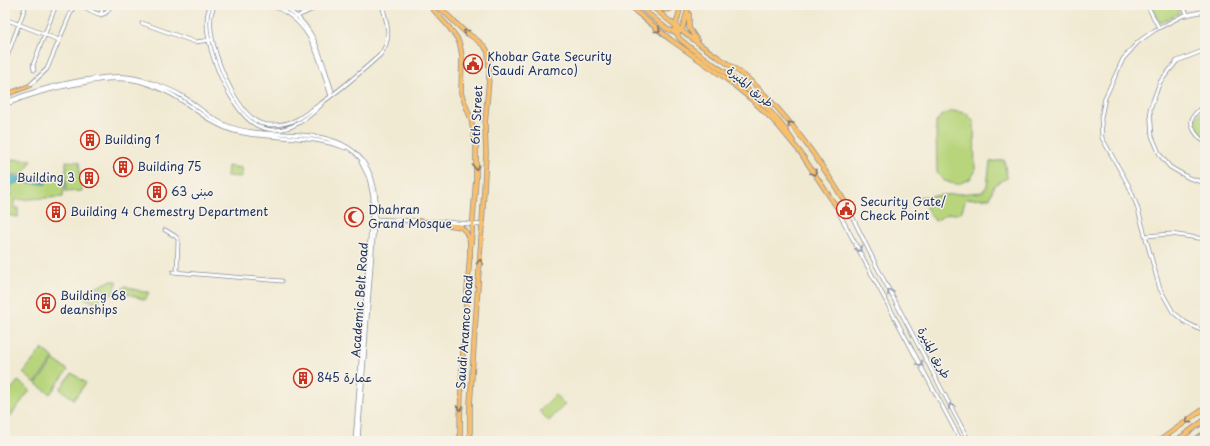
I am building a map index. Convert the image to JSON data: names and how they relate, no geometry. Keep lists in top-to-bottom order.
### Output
{
  "streets": {
    "main road": ["طريق المنيرة", "6th Street", "Saudi Aramco Road"],
    "street": ["Academic Belt Road"]
  },
  "crossings": [
    ["6th Street", "Saudi Aramco Road"]
  ],
  "places": {
    "public building": ["Khobar Gate Security (Saudi Aramco)", "Security Gate/ Check Point"],
    "building": [
      "Building 1",
      "Building 75",
      "Building 3",
      "مبنى 63",
      "Building 4 Chemestry Department",
      "Building 68 deanships",
      "عمارة 845"
    ],
    "mosque": ["Dhahran Grand Mosque"]
  }
}
